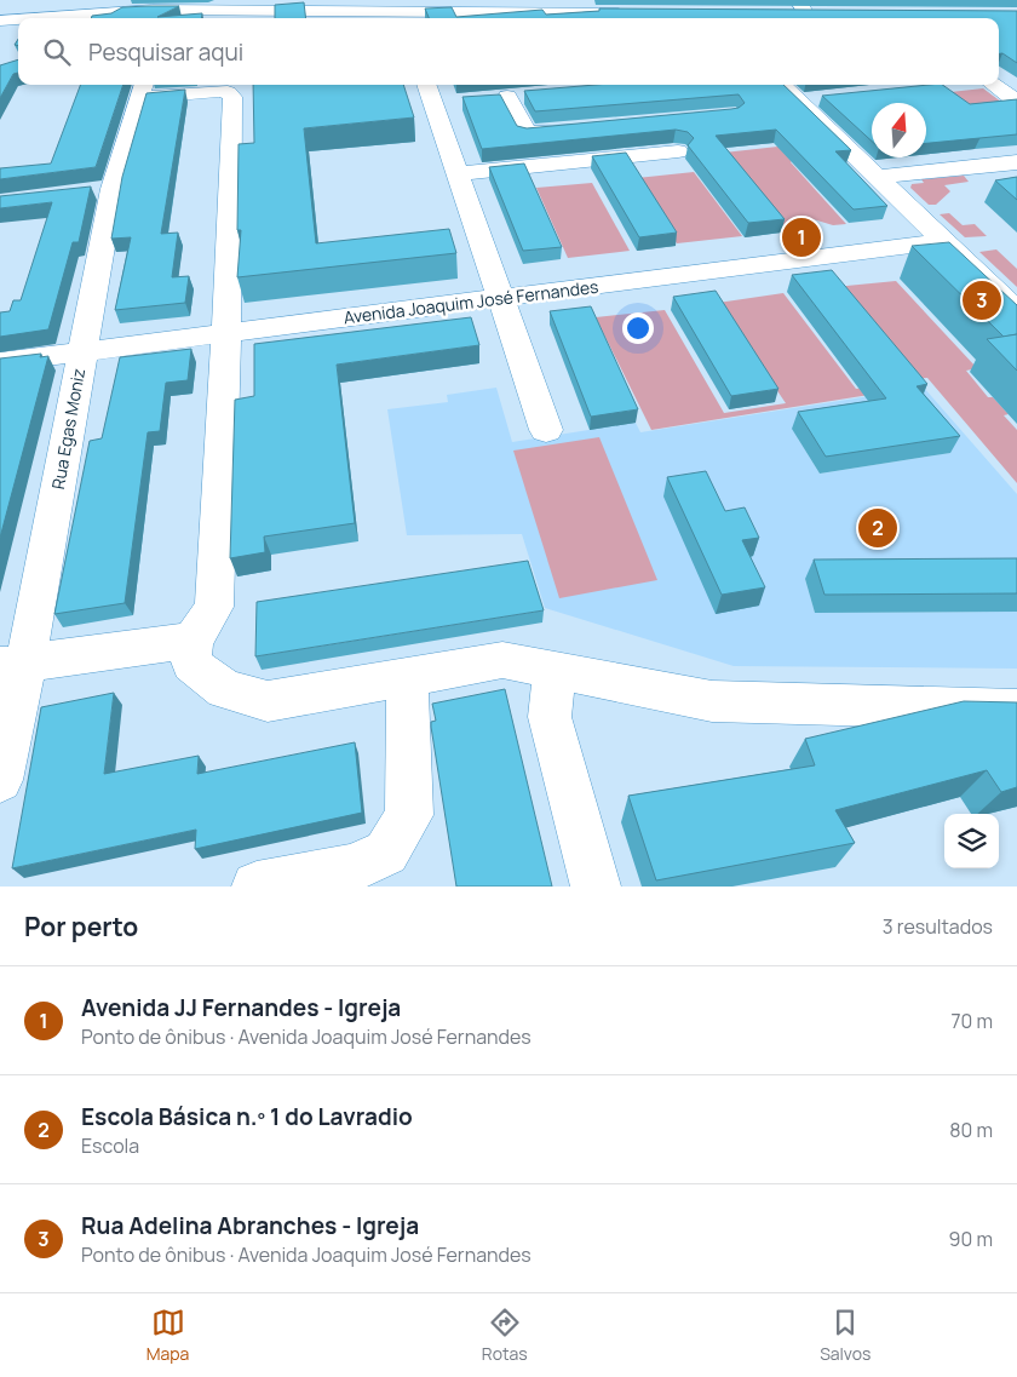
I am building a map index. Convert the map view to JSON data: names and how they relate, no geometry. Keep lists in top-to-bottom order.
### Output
{
  "streets": {
    "street": ["Avenida Joaquim José Fernandes", "Rua Egas Moniz"]
  },
  "crossings": [
    ["Avenida Joaquim José Fernandes", "Rua Egas Moniz"]
  ],
  "north": "top",
  "page": {
    "search": "Pesquisar aqui",
    "pins": ["1", "3", "2"],
    "heading": ["Por perto", "3 resultados"],
    "list": [
      {
        "mark": "1",
        "name": "Avenida JJ Fernandes - Igreja",
        "note": "Ponto de ônibus · Avenida Joaquim José Fernandes",
        "value": "70 m"
      },
      {
        "mark": "2",
        "name": "Escola Básica n.º 1 do Lavradio",
        "note": "Escola",
        "value": "80 m"
      },
      {
        "mark": "3",
        "name": "Rua Adelina Abranches - Igreja",
        "note": "Ponto de ônibus · Avenida Joaquim José Fernandes",
        "value": "90 m"
      }
    ],
    "nav": ["Mapa", "Rotas", "Salvos"]
  }
}
